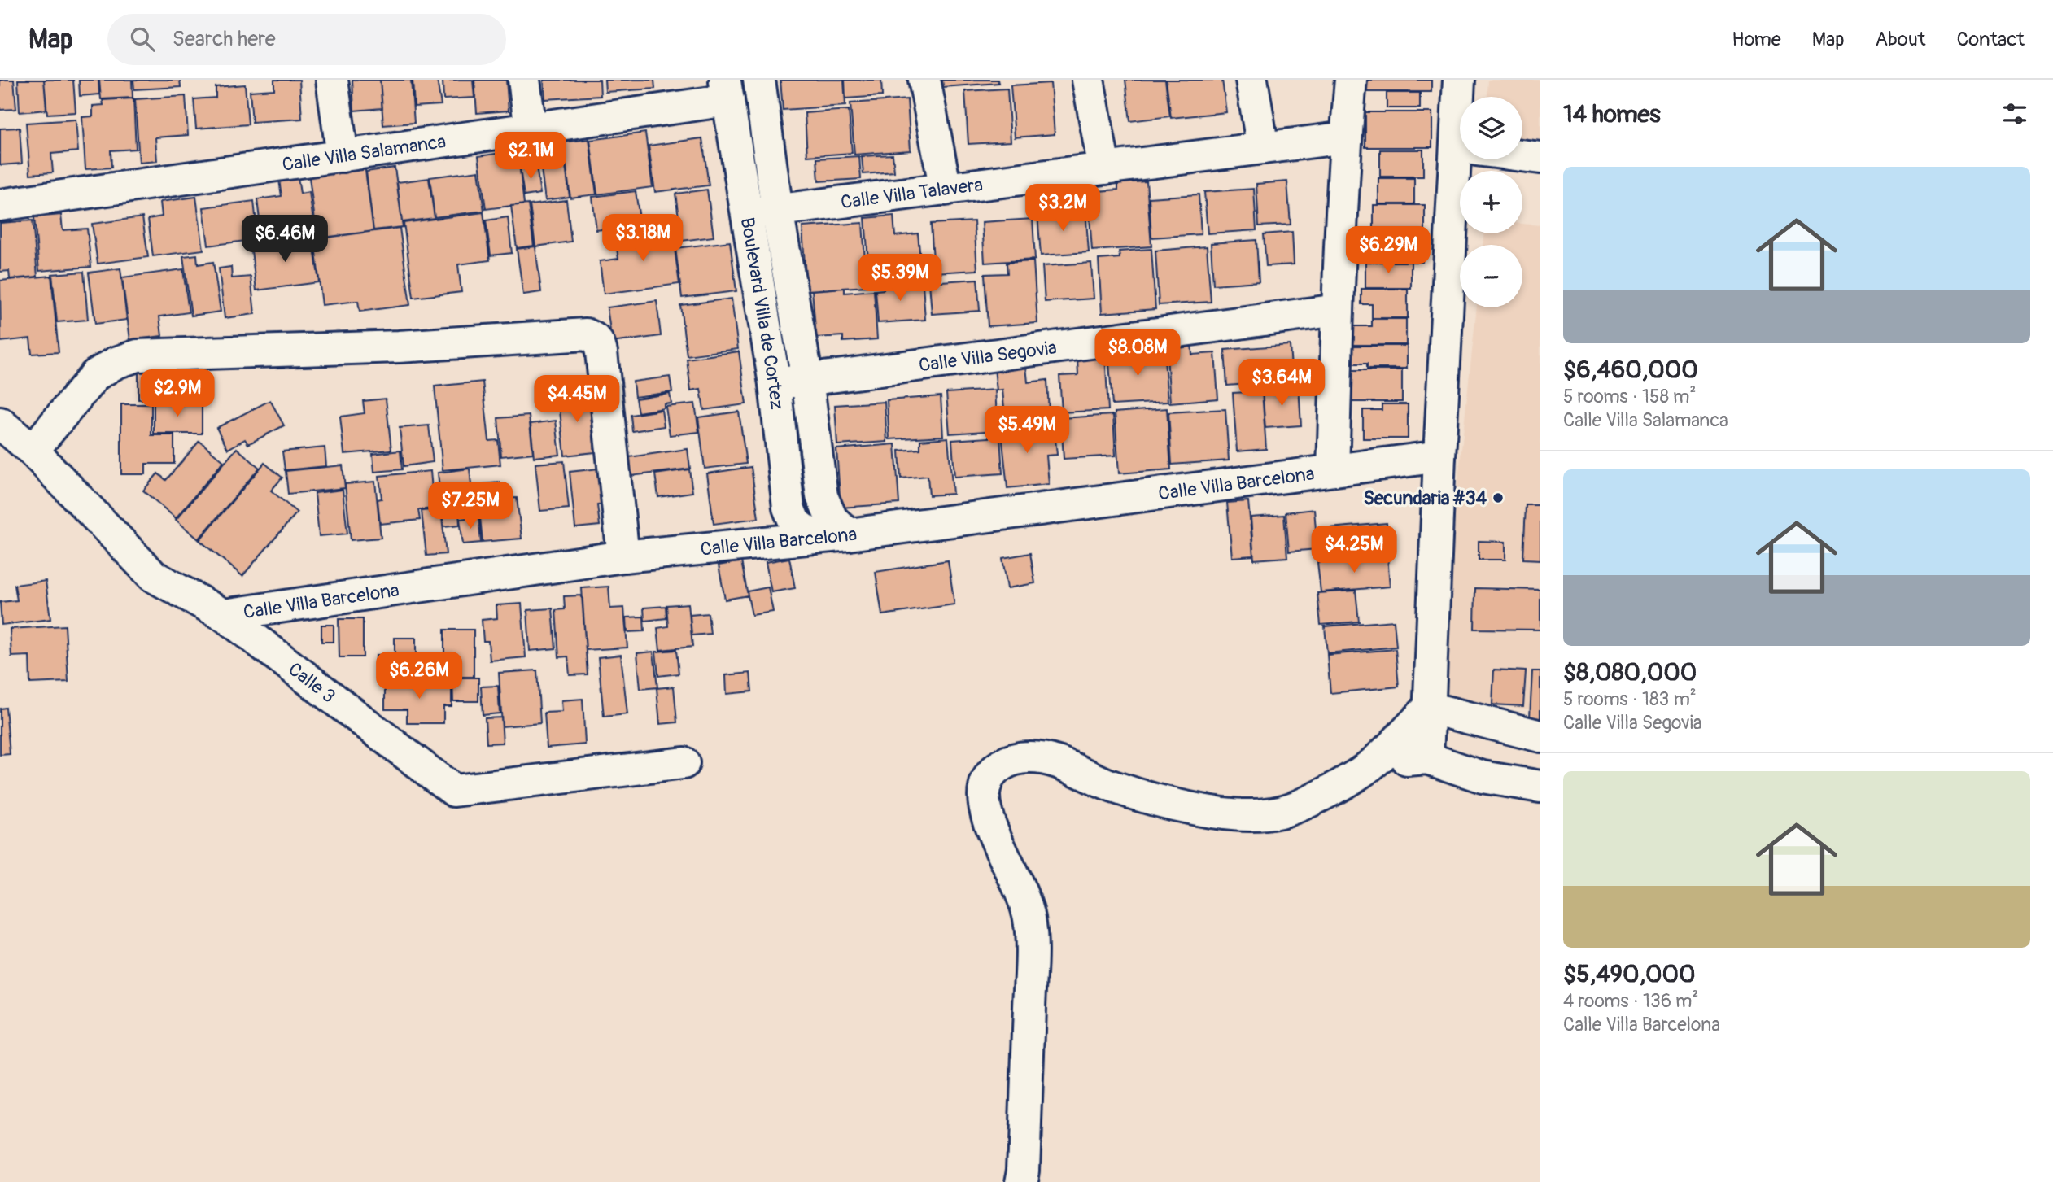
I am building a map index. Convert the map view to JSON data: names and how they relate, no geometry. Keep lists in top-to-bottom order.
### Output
{
  "streets": {
    "street": [
      "Calle Villa Salamanca",
      "Calle Villa Talavera",
      "Boulevard Villa de Cortez",
      "Calle Villa Segovia",
      "Calle Villa Barcelona",
      "Calle 3"
    ]
  },
  "crossings": [
    ["Calle Villa Salamanca", "Boulevard Villa de Cortez"],
    ["Calle Villa Talavera", "Boulevard Villa de Cortez"],
    ["Calle Villa Talavera", "Calle Villa Barcelona"],
    ["Boulevard Villa de Cortez", "Calle Villa Segovia"],
    ["Boulevard Villa de Cortez", "Calle Villa Barcelona"],
    ["Calle Villa Segovia", "Calle Villa Barcelona"],
    ["Calle Villa Barcelona", "Calle 3"]
  ],
  "places": ["Secundaria #34"],
  "page": {
    "header": "Map",
    "search": "Search here",
    "nav": [
      "Home",
      "Map",
      "About",
      "Contact"
    ],
    "heading": "14 homes",
    "map_buttons": ["+", "−"],
    "price": [
      "$2.1M",
      "$3.2M",
      "$3.18M",
      "$6.46M",
      "$6.29M",
      "$5.39M",
      "$8.08M",
      "$3.64M",
      "$2.9M",
      "$4.45M",
      "$5.49M",
      "$7.25M",
      "$4.25M",
      "$6.26M"
    ],
    "list": [
      {
        "name": "$6,460,000",
        "note": "5 rooms · 158 m² · Calle Villa Salamanca"
      },
      {
        "name": "$8,080,000",
        "note": "5 rooms · 183 m² · Calle Villa Segovia"
      },
      {
        "name": "$5,490,000",
        "note": "4 rooms · 136 m² · Calle Villa Barcelona"
      }
    ]
  }
}
